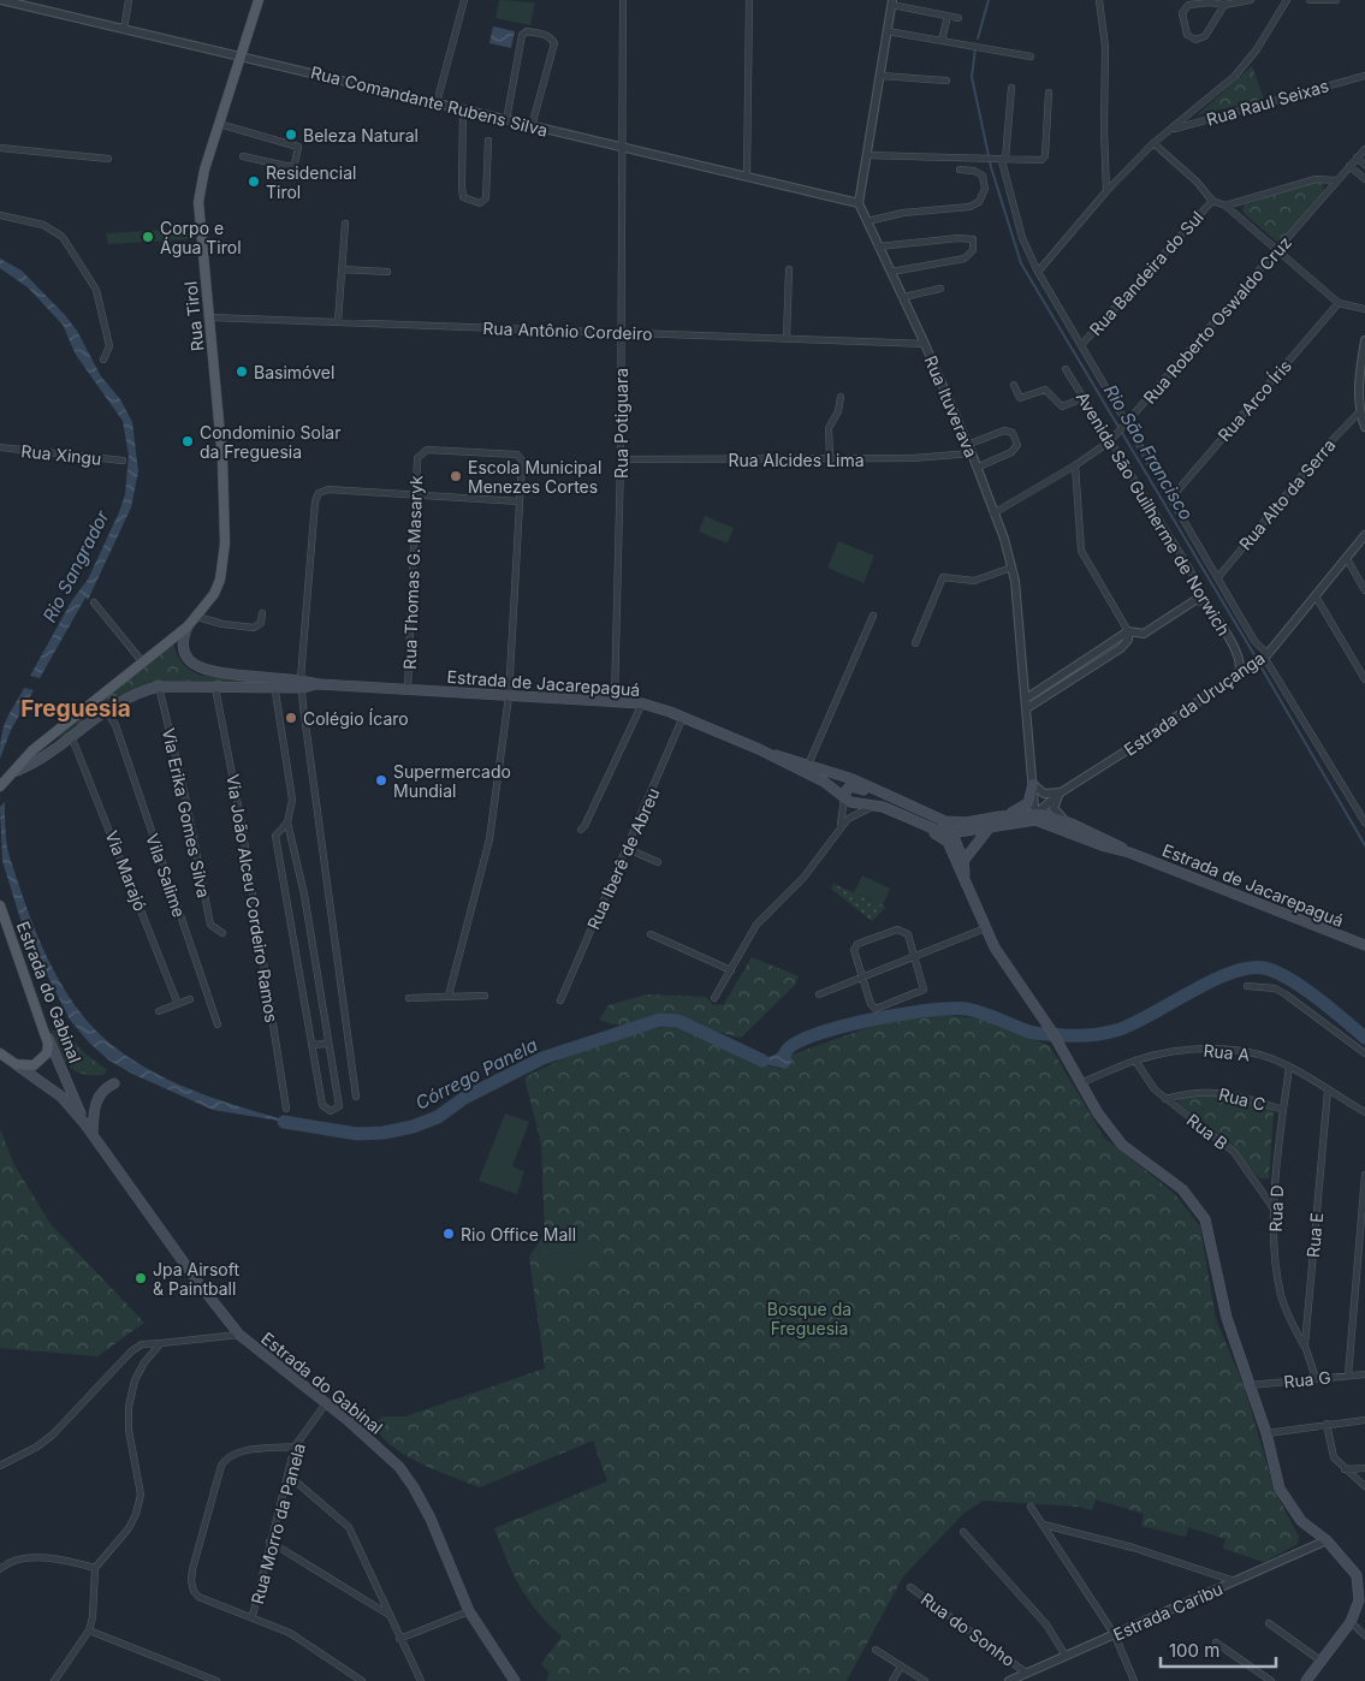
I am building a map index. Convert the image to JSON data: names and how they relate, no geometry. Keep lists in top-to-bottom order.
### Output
{
  "streets": {
    "main road": ["Rua Tirol", "Estrada de Jacarepaguá", "Estrada do Gabinal"],
    "street": [
      "Rua Comandante Rubens Silva",
      "Rua Raul Seixas",
      "Rua Bandeira do Sul",
      "Rua Roberto Oswaldo Cruz",
      "Rua Antônio Cordeiro",
      "Rua Arco Íris",
      "Rua Ituverava",
      "Rua Potiguara",
      "Rua Xingu",
      "Rua Alcides Lima",
      "Rua Alto da Serra",
      "Avenida São Guilherme de Norwich",
      "Rua Thomas G. Masaryk",
      "Estrada da Uruçanga",
      "Via Erika Gomes Silva",
      "Rua Iberê de Abreu",
      "Via Marajó",
      "Vila Salime",
      "Via João Alceu Cordeiro Ramos",
      "Rua A",
      "Rua C",
      "Rua B",
      "Rua D",
      "Rua E",
      "Rua G",
      "Rua Morro da Panela",
      "Estrada Caribu",
      "Rua do Sonho"
    ]
  },
  "crossings": [
    ["Rua Comandante Rubens Silva", "Rua Tirol"],
    ["Rua Comandante Rubens Silva", "Rua Ituverava"],
    ["Rua Comandante Rubens Silva", "Rua Potiguara"],
    ["Rua Bandeira do Sul", "Rua Roberto Oswaldo Cruz"],
    ["Rua Bandeira do Sul", "Avenida São Guilherme de Norwich"],
    ["Rua Tirol", "Rua Antônio Cordeiro"],
    ["Rua Tirol", "Estrada de Jacarepaguá"],
    ["Rua Roberto Oswaldo Cruz", "Rua Ituverava"],
    ["Rua Roberto Oswaldo Cruz", "Avenida São Guilherme de Norwich"],
    ["Rua Antônio Cordeiro", "Rua Ituverava"],
    ["Rua Antônio Cordeiro", "Rua Potiguara"],
    ["Rua Arco Íris", "Avenida São Guilherme de Norwich"],
    ["Rua Ituverava", "Rua Alcides Lima"],
    ["Rua Ituverava", "Estrada de Jacarepaguá"],
    ["Rua Ituverava", "Estrada da Uruçanga"],
    ["Rua Potiguara", "Rua Alcides Lima"],
    ["Rua Potiguara", "Estrada de Jacarepaguá"],
    ["Rua Alto da Serra", "Avenida São Guilherme de Norwich"],
    ["Avenida São Guilherme de Norwich", "Estrada da Uruçanga"],
    ["Rua Thomas G. Masaryk", "Estrada de Jacarepaguá"],
    ["Estrada de Jacarepaguá", "Estrada da Uruçanga"],
    ["Estrada de Jacarepaguá", "Via Erika Gomes Silva"],
    ["Estrada de Jacarepaguá", "Rua Iberê de Abreu"],
    ["Estrada de Jacarepaguá", "Via Marajó"],
    ["Estrada de Jacarepaguá", "Vila Salime"],
    ["Estrada de Jacarepaguá", "Via João Alceu Cordeiro Ramos"],
    ["Estrada do Gabinal", "Rua Morro da Panela"],
    ["Rua A", "Rua B"],
    ["Rua A", "Rua D"],
    ["Rua A", "Rua E"],
    ["Rua C", "Rua B"],
    ["Rua C", "Rua D"],
    ["Rua B", "Rua D"],
    ["Rua D", "Rua E"],
    ["Rua E", "Rua G"],
    ["Estrada Caribu", "Rua do Sonho"]
  ],
  "districts": ["Freguesia"],
  "water": ["Rio São Francisco", "Rio Sangrador", "Córrego Panela"],
  "parks": ["Bosque da Freguesia"],
  "places": [
    "Beleza Natural",
    "Residencial Tirol",
    "Corpo e Água Tirol",
    "Basimóvel",
    "Condominio Solar da Freguesia",
    "Escola Municipal Menezes Cortes",
    "Colégio Ícaro",
    "Supermercado Mundial",
    "Rio Office Mall",
    "Jpa Airsoft & Paintball"
  ],
  "scale_bar": "100 m"
}
